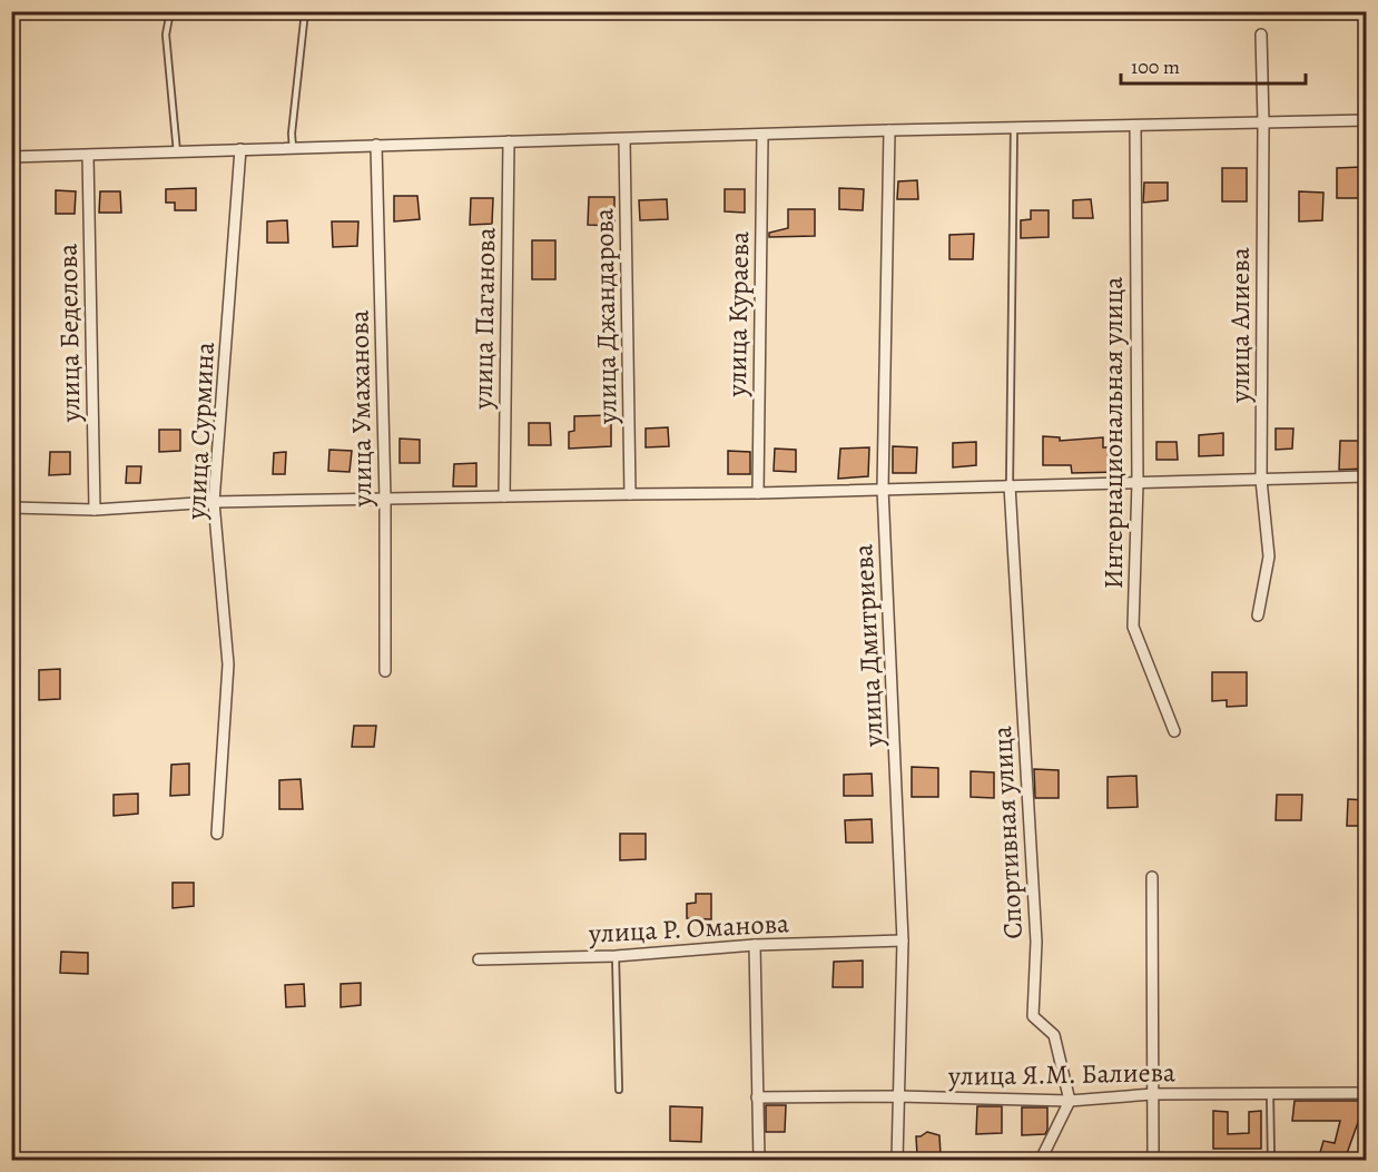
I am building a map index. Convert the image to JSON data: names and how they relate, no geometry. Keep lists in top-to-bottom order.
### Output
{
  "streets": {
    "street": [
      "улица Кураева",
      "улица Джандарова",
      "улица Паганова",
      "улица Алиева",
      "улица Беделова",
      "улица Умаханова",
      "улица Сурмина",
      "Интернациональная улица",
      "улица Дмитриева",
      "Спортивная улица",
      "улица Р. Оманова",
      "улица Я.М. Балиева"
    ]
  },
  "crossings": [
    ["улица Дмитриева", "улица Р. Оманова"],
    ["улица Дмитриева", "улица Я.М. Балиева"],
    ["Спортивная улица", "улица Я.М. Балиева"]
  ],
  "scale_bar": "100 m"
}
